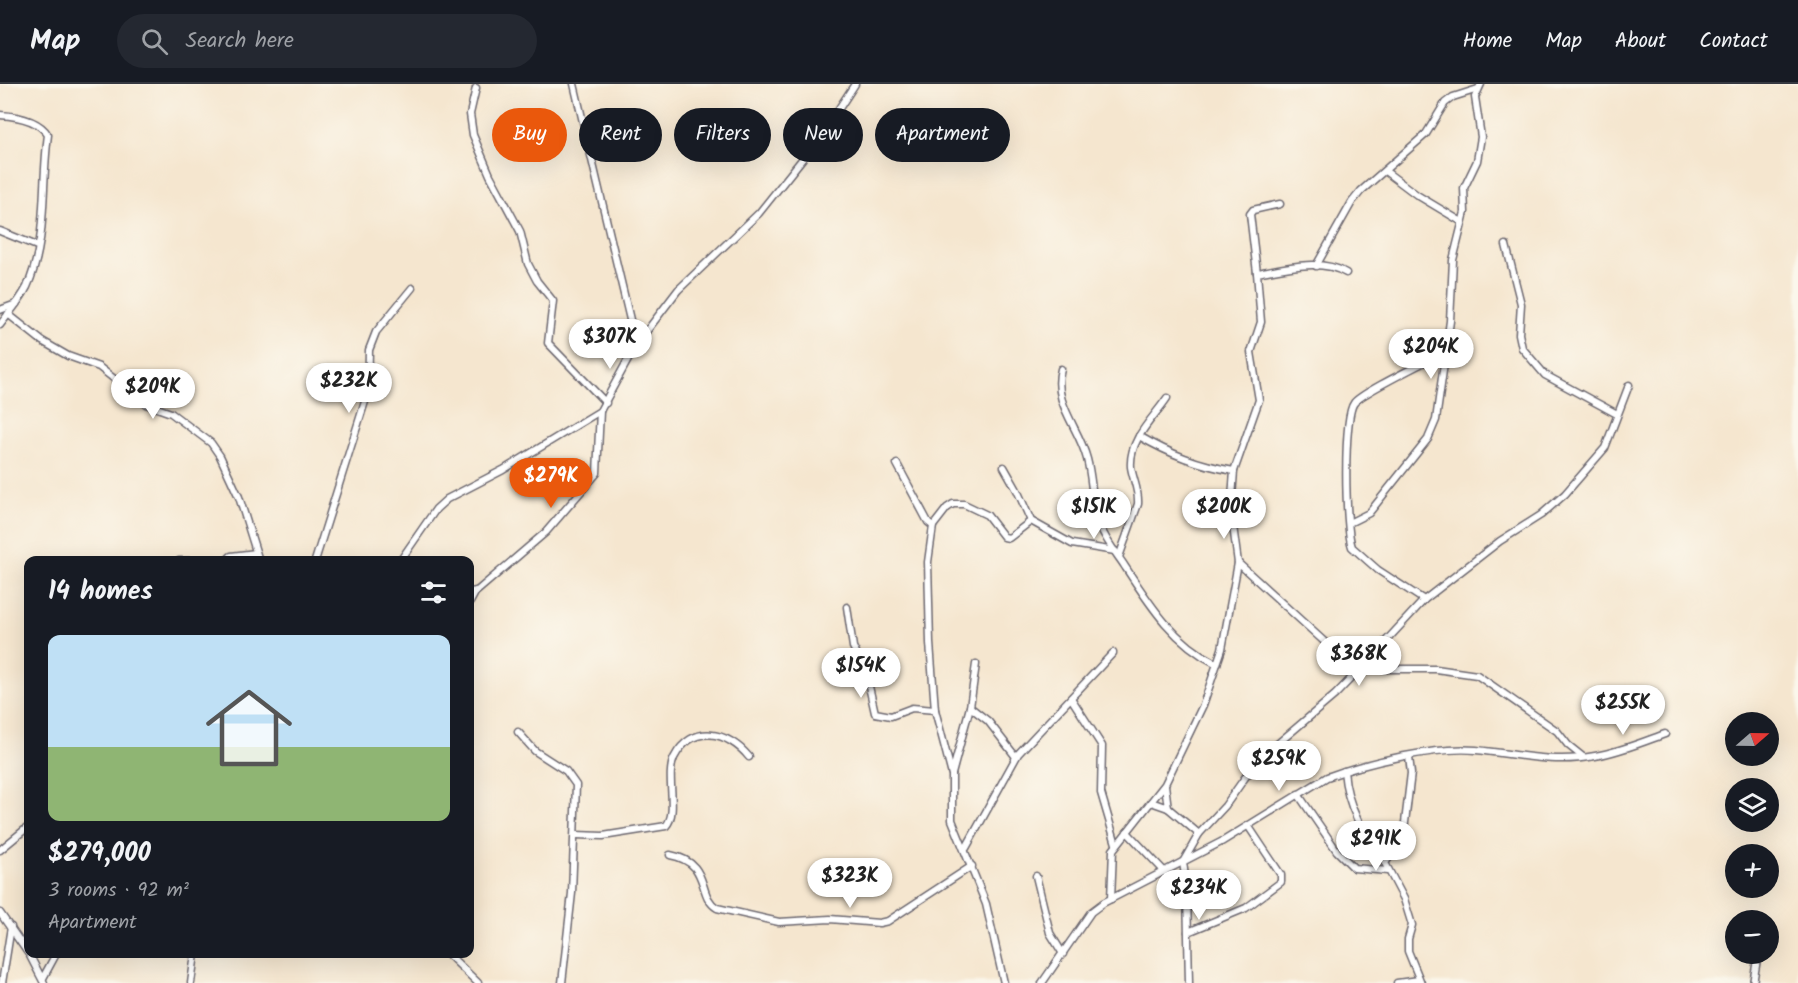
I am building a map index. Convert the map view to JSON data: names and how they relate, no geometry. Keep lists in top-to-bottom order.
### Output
{
  "north": "right",
  "page": {
    "header": "Map",
    "search": "Search here",
    "nav": [
      "Home",
      "Map",
      "About",
      "Contact"
    ],
    "chip": [
      "Buy",
      "Rent",
      "Filters",
      "New",
      "Apartment"
    ],
    "price": [
      "$307K",
      "$204K",
      "$232K",
      "$209K",
      "$279K",
      "$151K",
      "$200K",
      "$368K",
      "$154K",
      "$255K",
      "$259K",
      "$291K",
      "$323K",
      "$234K"
    ],
    "heading": "14 homes",
    "list": [
      {
        "name": "$279,000",
        "note": "3 rooms · 92 m² · Apartment"
      }
    ],
    "map_buttons": ["+", "−"]
  }
}
